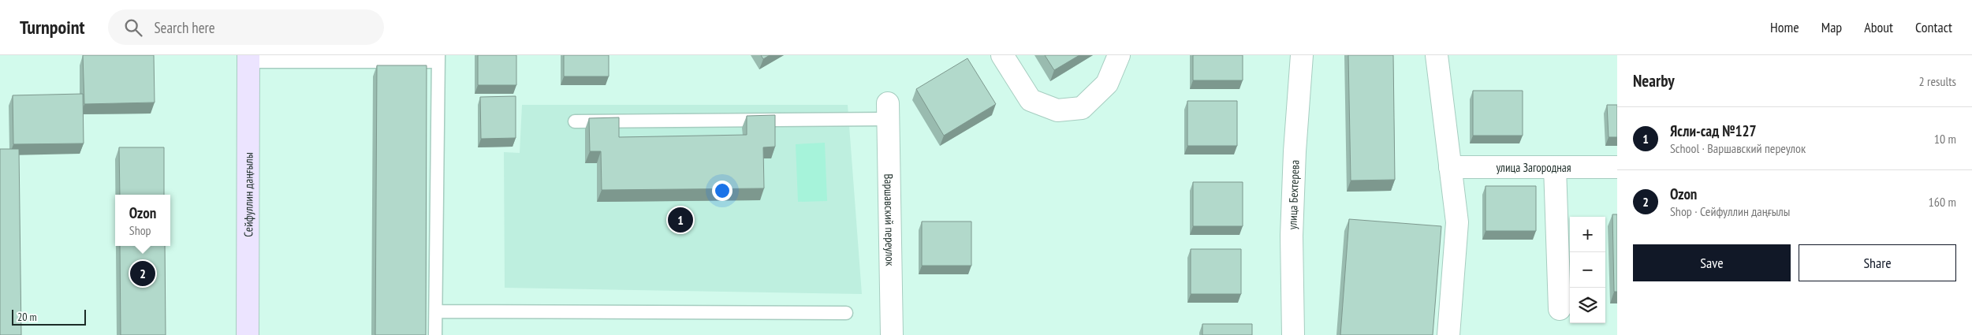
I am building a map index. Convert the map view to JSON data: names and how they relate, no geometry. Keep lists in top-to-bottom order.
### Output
{
  "streets": {
    "main road": ["Сейфуллин даңғылы"],
    "street": ["улица Загородная", "улица Бехтерева", "Варшавский переулок"]
  },
  "scale_bar": "20 m",
  "page": {
    "header": "Turnpoint",
    "search": "Search here",
    "nav": [
      "Home",
      "Map",
      "About",
      "Contact"
    ],
    "heading": ["Nearby", "2 results"],
    "list": [
      {
        "mark": "1",
        "name": "Ясли-сад №127",
        "note": "School · Варшавский переулок",
        "value": "10 m"
      },
      {
        "mark": "2",
        "name": "Ozon",
        "note": "Shop · Сейфуллин даңғылы",
        "value": "160 m"
      }
    ],
    "popup": ["Ozon", "Shop"],
    "pins": ["1", "2"],
    "map_buttons": ["+", "−"],
    "buttons": ["Save", "Share"],
    "scale": "20 m"
  }
}
